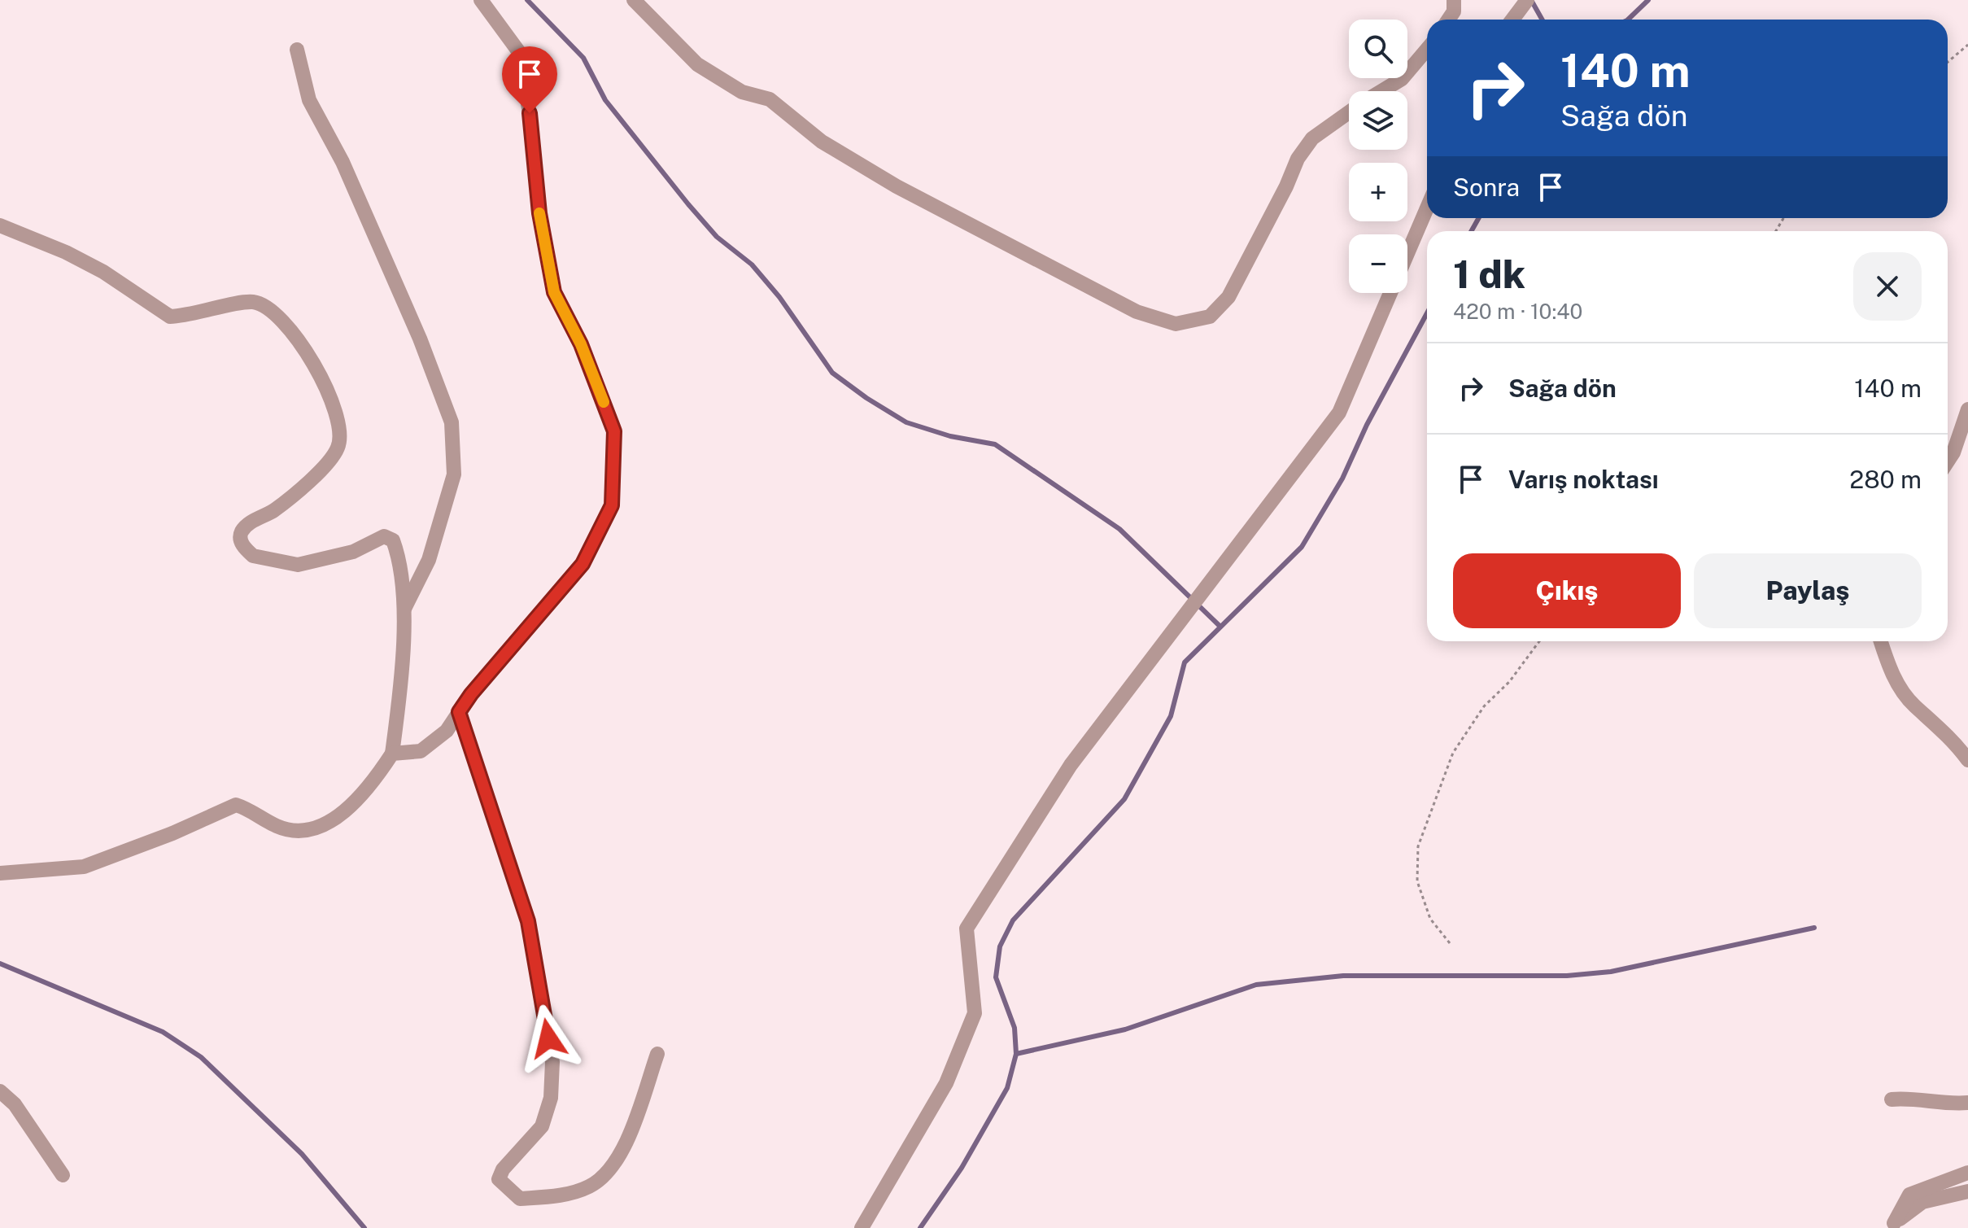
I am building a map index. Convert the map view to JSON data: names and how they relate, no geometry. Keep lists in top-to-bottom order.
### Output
{
  "page": {
    "map_buttons": ["+", "−"],
    "turn": ["140 m", "Sağa dön"],
    "then": "Sonra",
    "heading": ["1 dk", "420 m · 10:40"],
    "list": [
      {
        "name": "Sağa dön",
        "value": "140 m"
      },
      {
        "name": "Varış noktası",
        "value": "280 m"
      }
    ],
    "buttons": ["Çıkış", "Paylaş"]
  }
}
